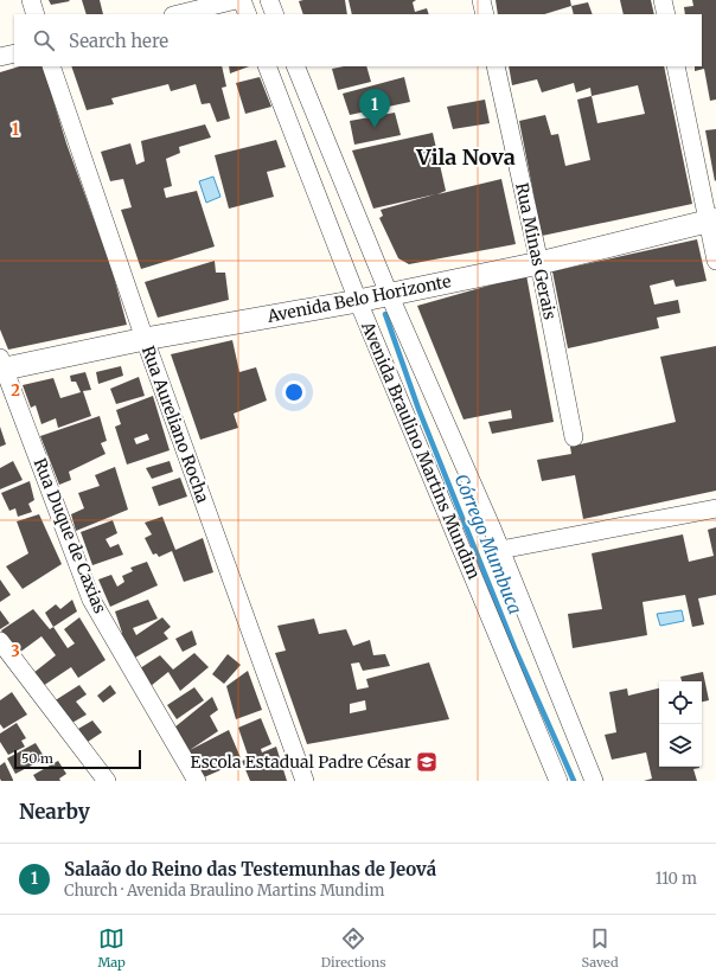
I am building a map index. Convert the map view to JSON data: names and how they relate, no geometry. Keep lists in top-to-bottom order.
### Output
{
  "streets": {
    "street": [
      "Rua Minas Gerais",
      "Avenida Belo Horizonte",
      "Rua Aureliano Rocha",
      "Avenida Braulino Martins Mundim",
      "Rua Duque de Caxias"
    ]
  },
  "crossings": [
    ["Rua Minas Gerais", "Avenida Belo Horizonte"],
    ["Avenida Belo Horizonte", "Rua Aureliano Rocha"],
    ["Avenida Belo Horizonte", "Avenida Braulino Martins Mundim"],
    ["Avenida Belo Horizonte", "Rua Duque de Caxias"]
  ],
  "districts": ["Vila Nova"],
  "water": ["Córrego Mumbuca"],
  "places": {
    "school or university": ["Escola Estadual Padre César"]
  },
  "scale_bar": "50 m",
  "page": {
    "search": "Search here",
    "pins": "1",
    "scale": "50 m",
    "heading": "Nearby",
    "list": [
      {
        "mark": "1",
        "name": "Salaão do Reino das Testemunhas de Jeová",
        "note": "Church · Avenida Braulino Martins Mundim",
        "value": "110 m"
      }
    ],
    "nav": ["Map", "Directions", "Saved"]
  },
  "grid": {
    "rows": ["1", "2", "3"]
  }
}
